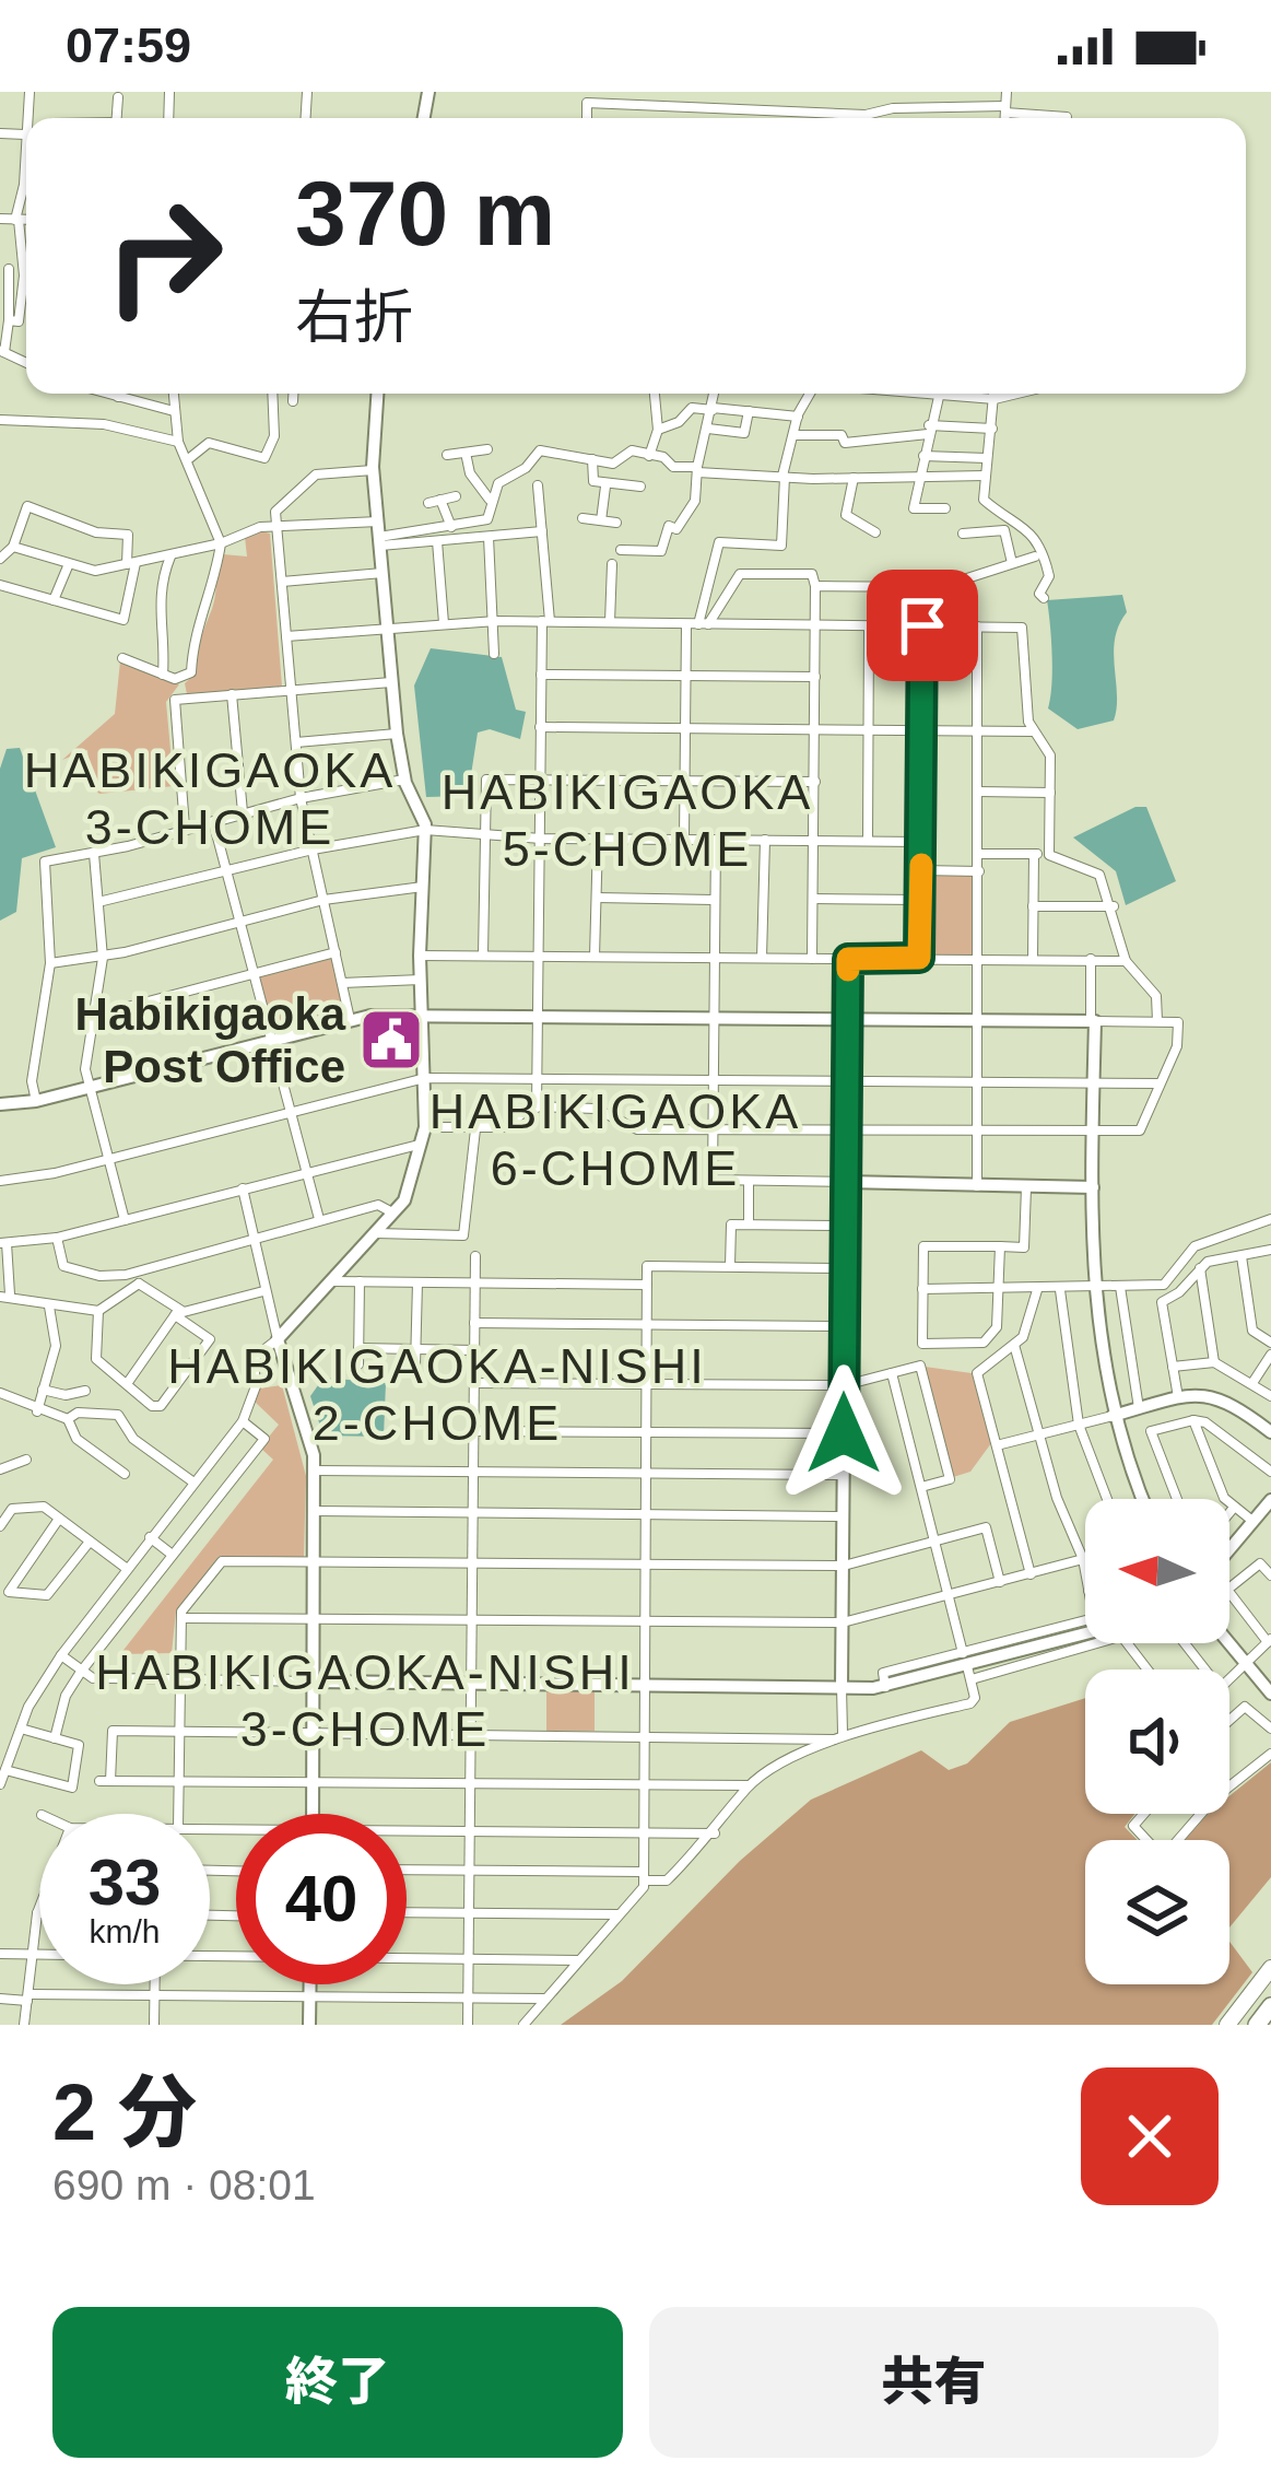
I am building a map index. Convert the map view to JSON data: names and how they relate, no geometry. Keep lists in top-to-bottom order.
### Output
{
  "districts": [
    "HABIKIGAOKA 3-CHOME",
    "HABIKIGAOKA 5-CHOME",
    "HABIKIGAOKA 6-CHOME",
    "HABIKIGAOKA-NISHI 2-CHOME",
    "HABIKIGAOKA-NISHI 3-CHOME"
  ],
  "places": {
    "public building": ["Habikigaoka Post Office"]
  },
  "north": "left",
  "page": {
    "status": "07:59",
    "turn": ["370 m", "右折"],
    "speed": "33 km/h",
    "limit": "40",
    "heading": ["2 分", "690 m · 08:01"],
    "buttons": ["終了", "共有"]
  }
}
